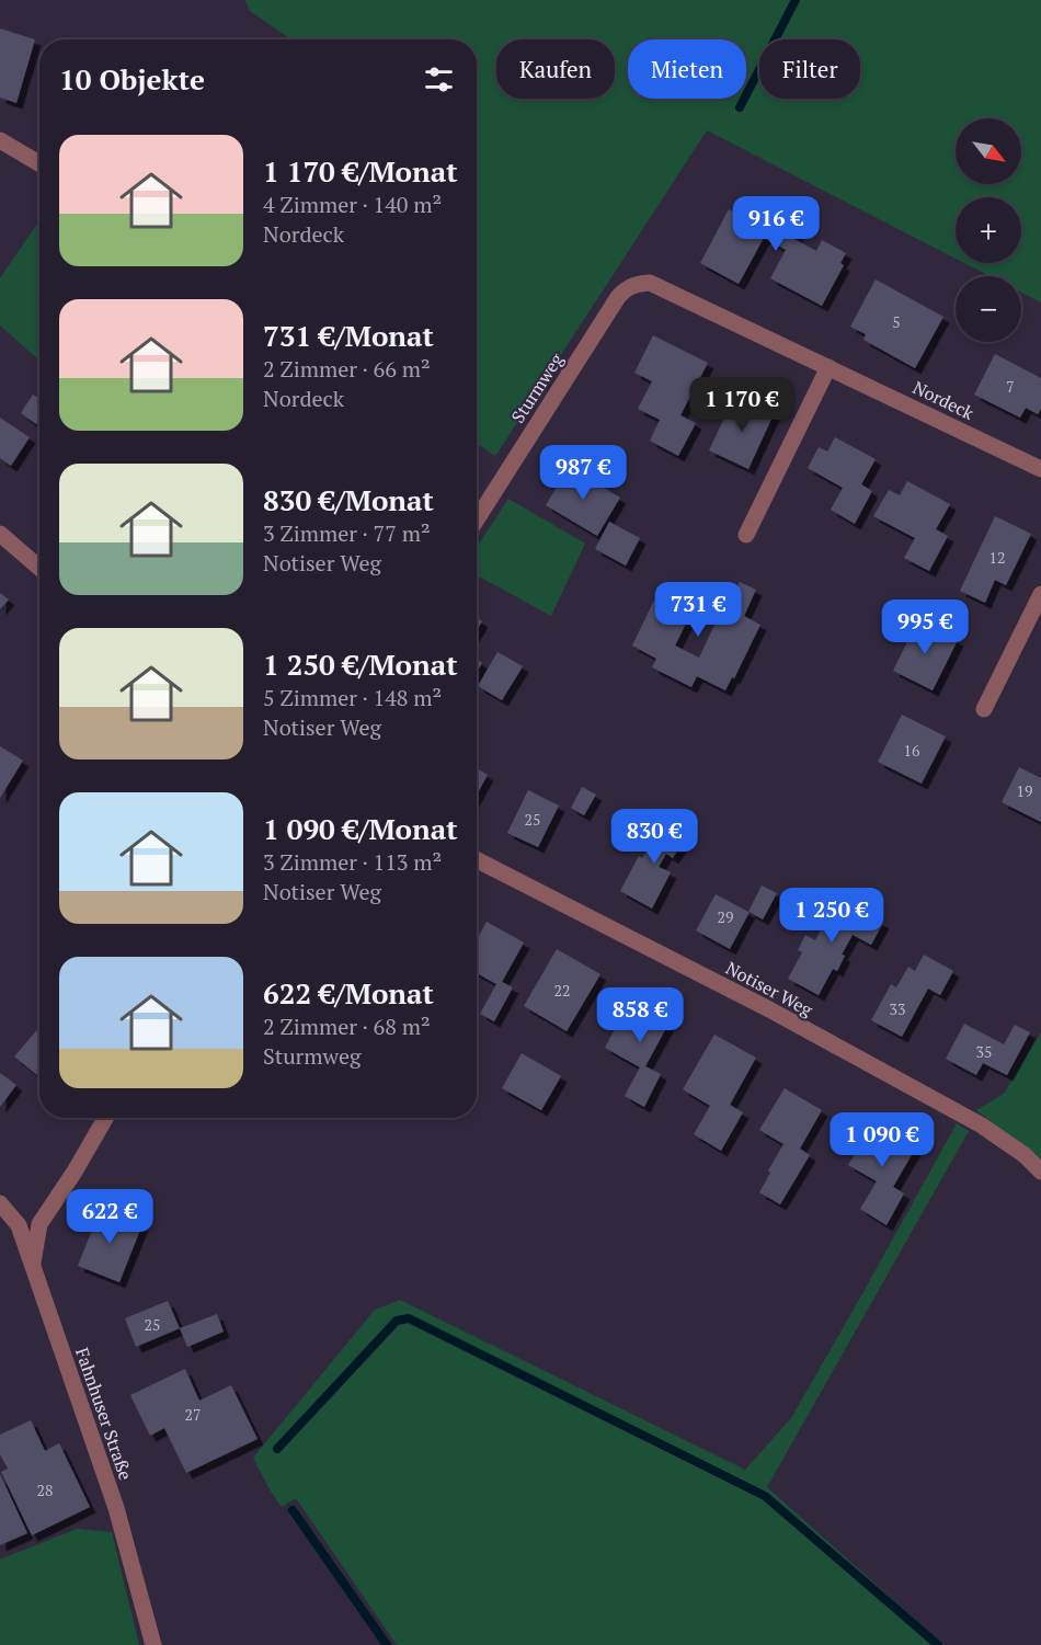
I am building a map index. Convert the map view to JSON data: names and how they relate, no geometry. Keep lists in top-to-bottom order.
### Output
{
  "streets": {
    "street": [
      "Sturmweg",
      "Nordeck",
      "Notiser Weg",
      "Fahnhuser Straße"
    ]
  },
  "crossings": [
    ["Sturmweg", "Nordeck"]
  ],
  "house_numbers": [
    "5",
    "7",
    "12",
    "16",
    "19",
    "25",
    "29",
    "22",
    "33",
    "35",
    "25",
    "27",
    "28"
  ],
  "north": "bottom right",
  "page": {
    "chip": ["Kaufen", "Mieten", "Filter"],
    "heading": "10 Objekte",
    "map_buttons": ["+", "−"],
    "list": [
      {
        "name": "1 170 €/Monat",
        "note": "4 Zimmer · 140 m² · Nordeck"
      },
      {
        "name": "731 €/Monat",
        "note": "2 Zimmer · 66 m² · Nordeck"
      },
      {
        "name": "830 €/Monat",
        "note": "3 Zimmer · 77 m² · Notiser Weg"
      },
      {
        "name": "1 250 €/Monat",
        "note": "5 Zimmer · 148 m² · Notiser Weg"
      },
      {
        "name": "1 090 €/Monat",
        "note": "3 Zimmer · 113 m² · Notiser Weg"
      },
      {
        "name": "622 €/Monat",
        "note": "2 Zimmer · 68 m² · Sturmweg"
      }
    ],
    "price": [
      "916 €",
      "1 170 €",
      "987 €",
      "731 €",
      "995 €",
      "830 €",
      "1 250 €",
      "858 €",
      "1 090 €",
      "622 €"
    ]
  }
}
